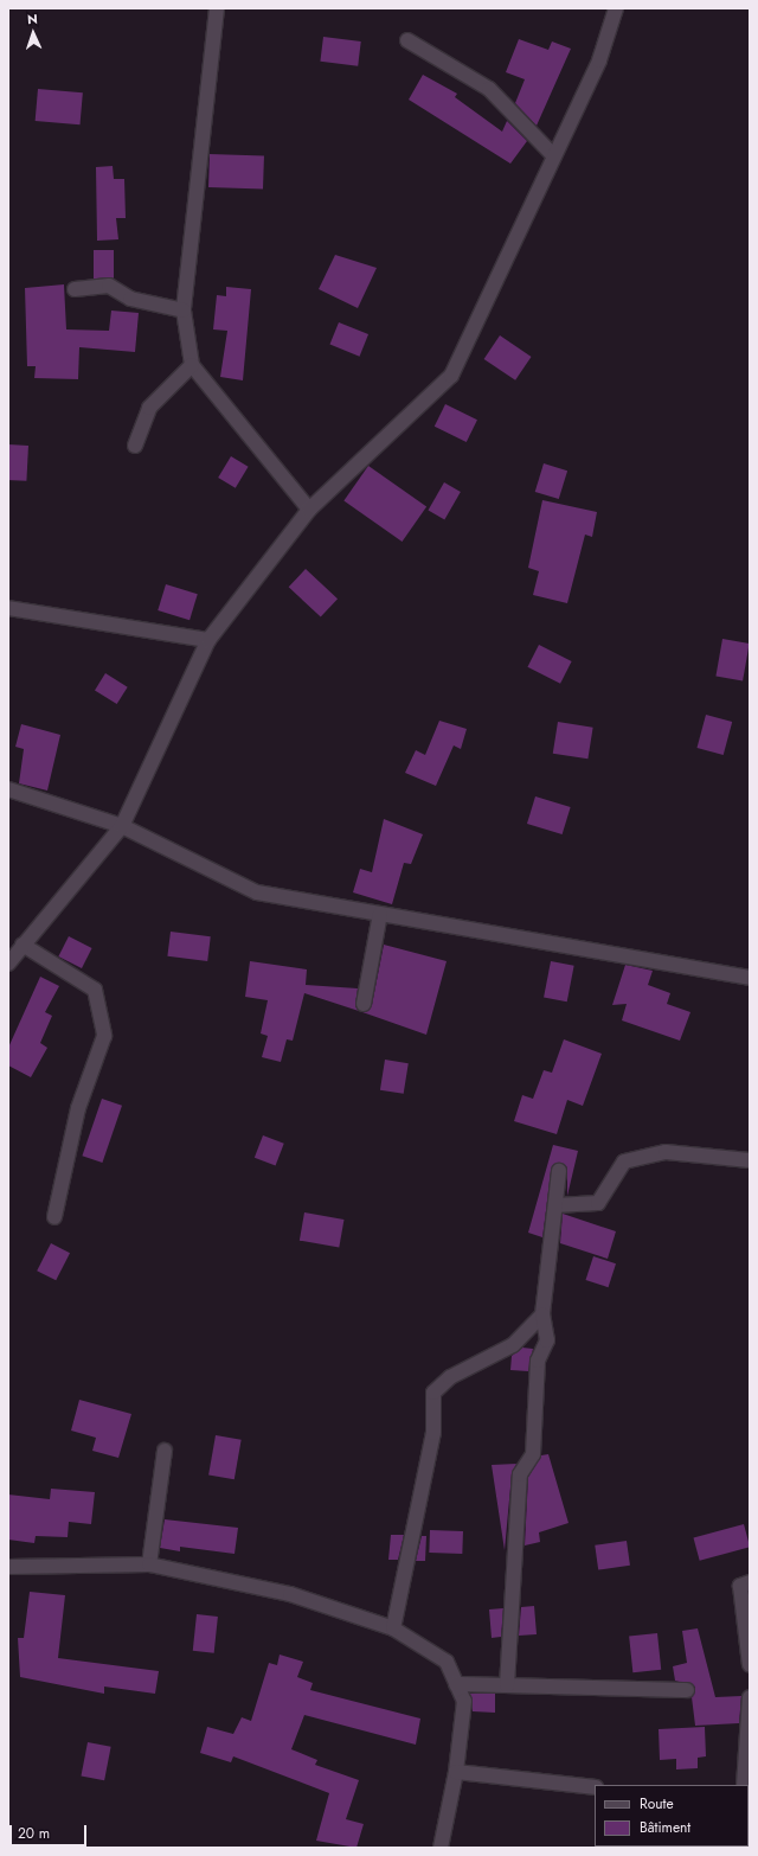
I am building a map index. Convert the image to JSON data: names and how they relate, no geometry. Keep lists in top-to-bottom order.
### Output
{
  "legend": ["Route", "Bâtiment"],
  "scale_bar": "20 m",
  "north": "top"
}
